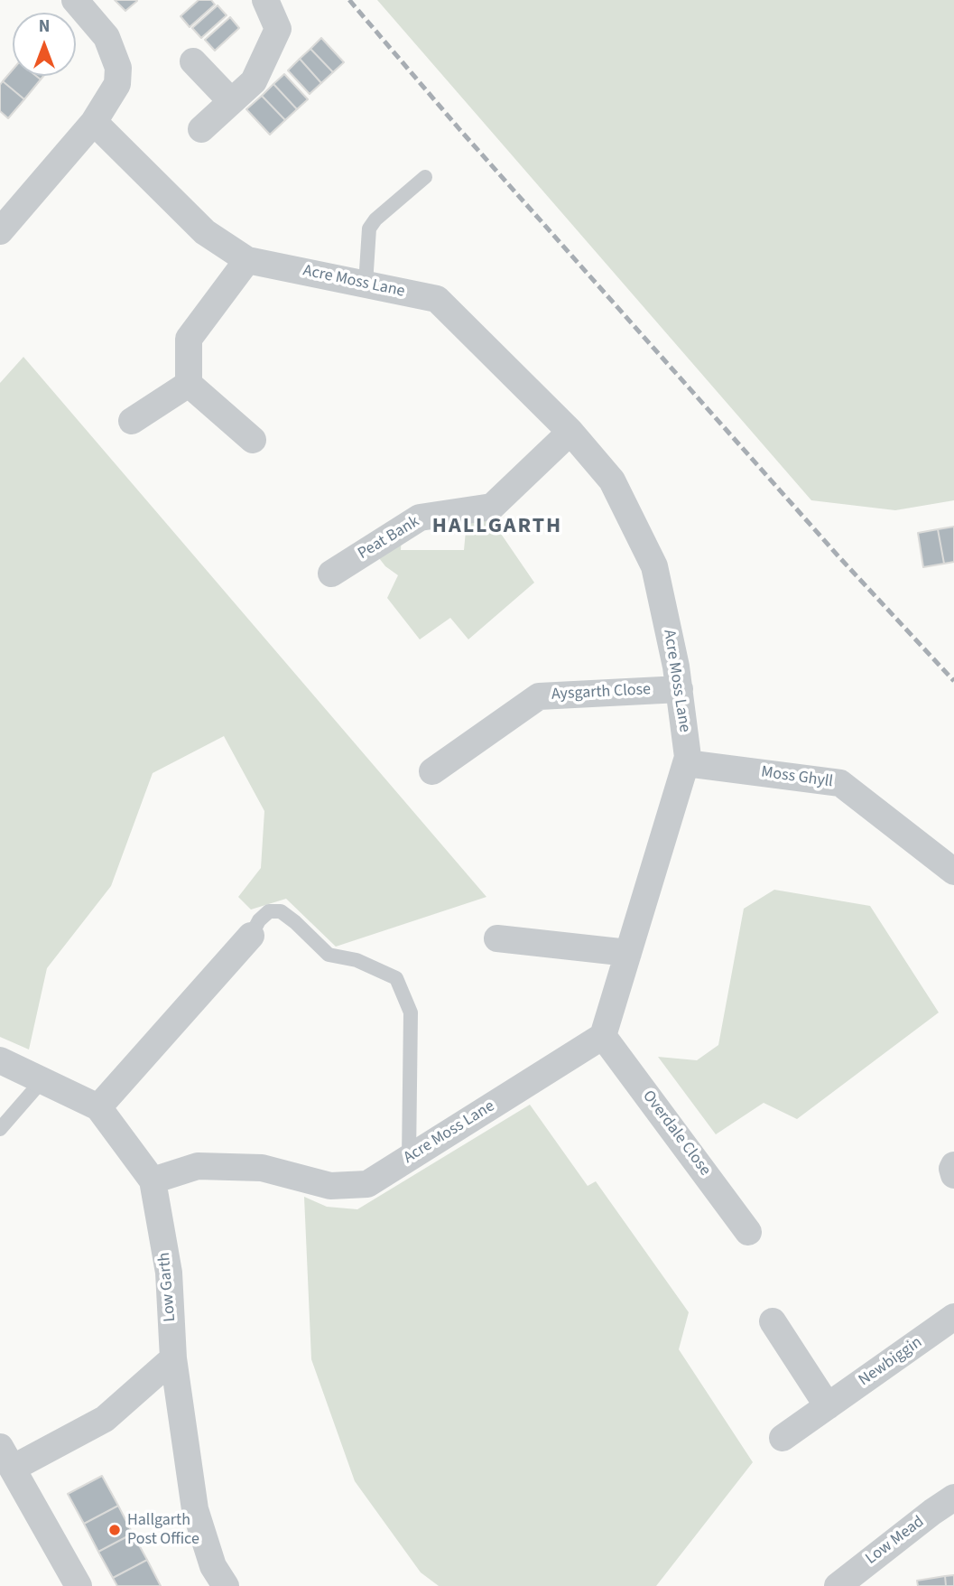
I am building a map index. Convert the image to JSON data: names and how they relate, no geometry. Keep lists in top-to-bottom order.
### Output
{
  "streets": {
    "street": [
      "Acre Moss Lane",
      "Peat Bank",
      "Aysgarth Close",
      "Moss Ghyll",
      "Overdale Close",
      "Low Garth",
      "Newbiggin",
      "Low Mead"
    ]
  },
  "crossings": [
    ["Acre Moss Lane", "Peat Bank"],
    ["Acre Moss Lane", "Aysgarth Close"],
    ["Acre Moss Lane", "Moss Ghyll"],
    ["Acre Moss Lane", "Overdale Close"],
    ["Acre Moss Lane", "Low Garth"]
  ],
  "districts": ["HALLGARTH"],
  "places": ["Hallgarth Post Office"],
  "north": "top"
}
